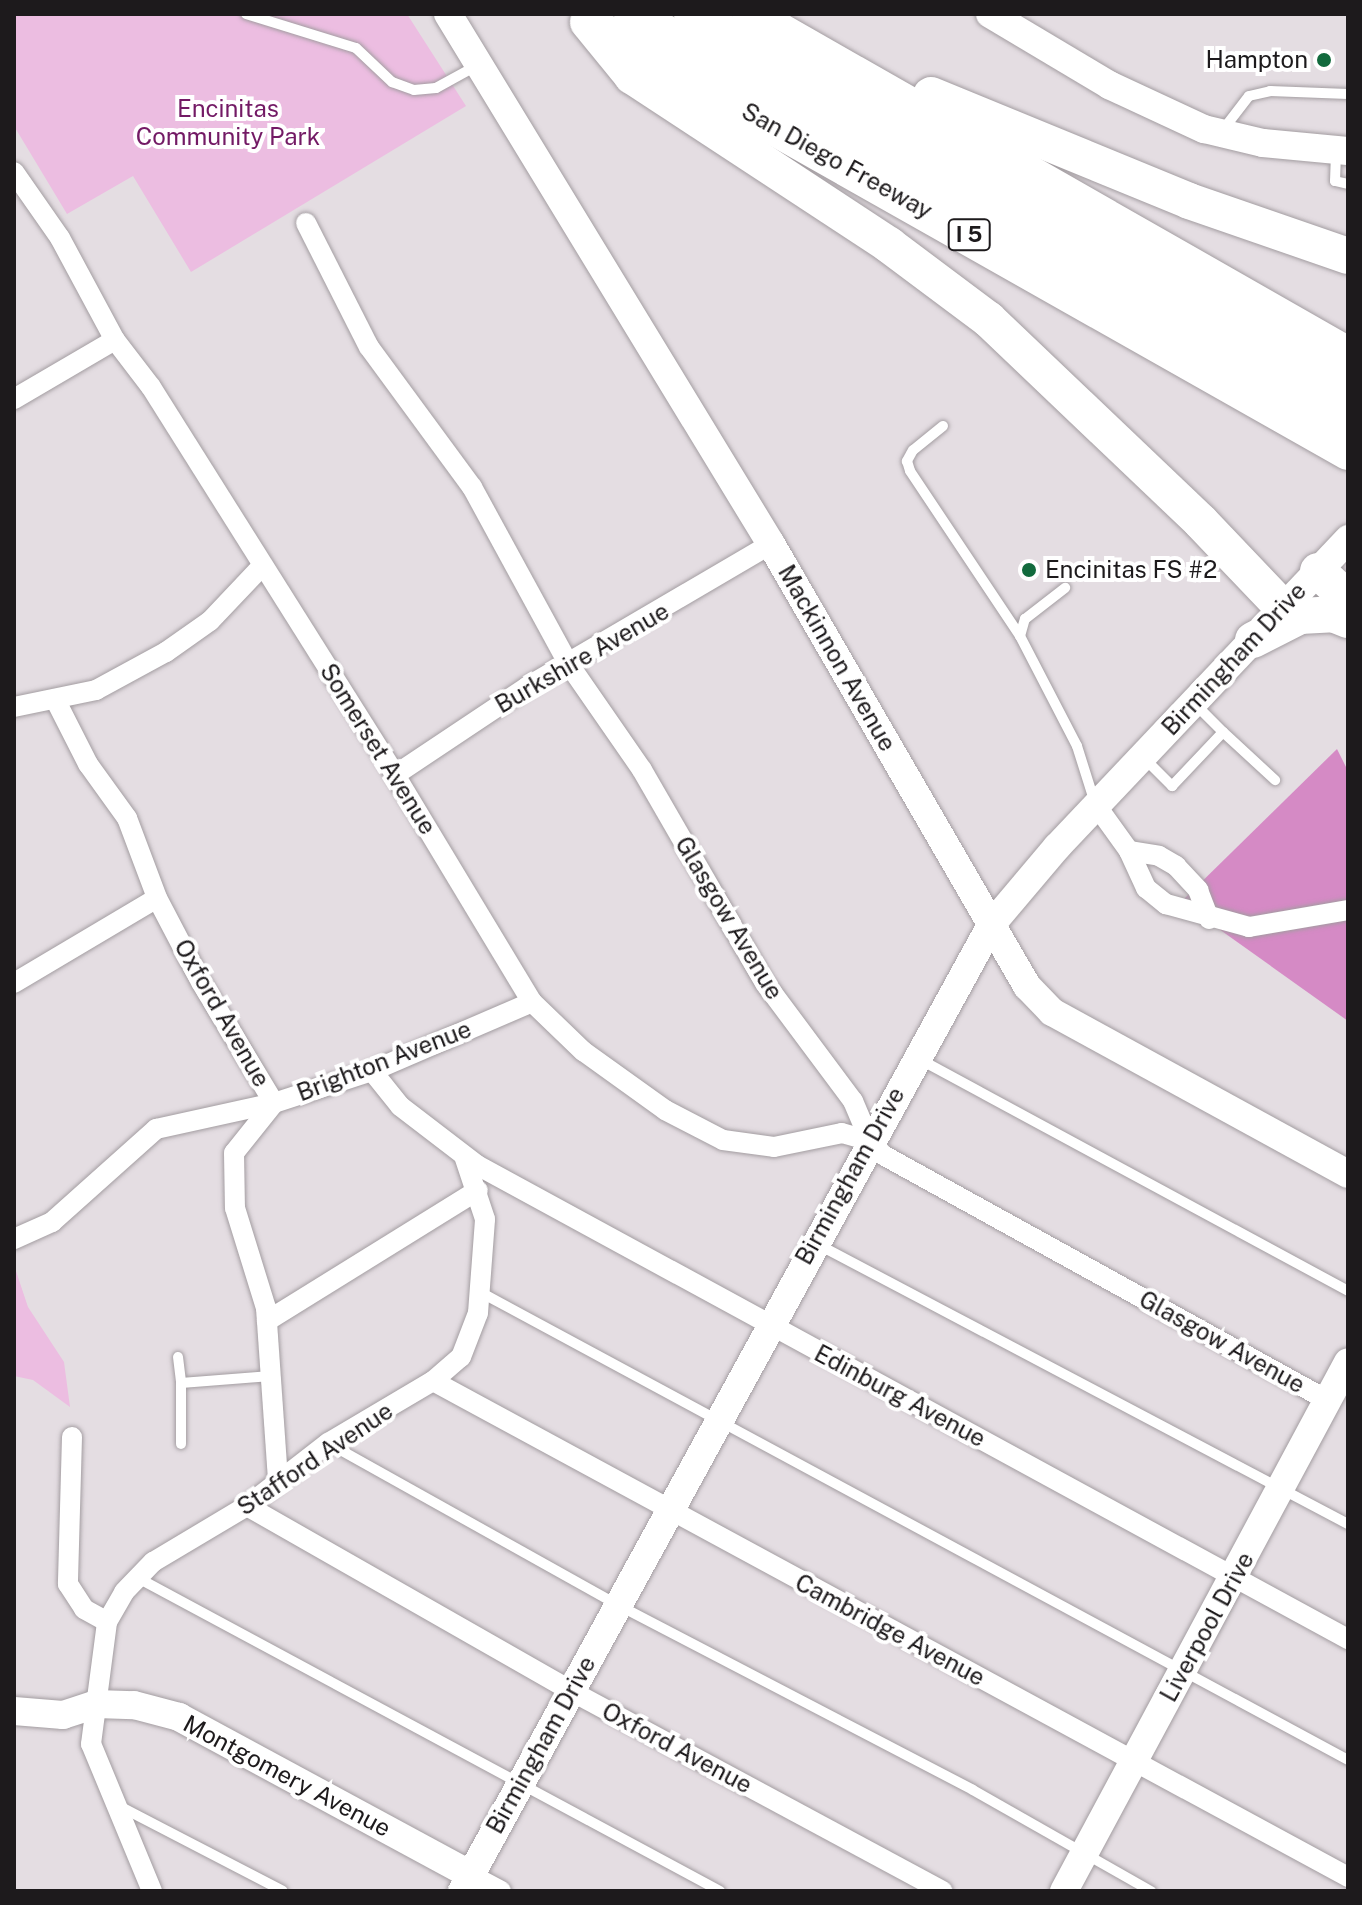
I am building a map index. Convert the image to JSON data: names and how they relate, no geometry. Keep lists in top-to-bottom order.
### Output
{
  "streets": {
    "highway": ["San Diego Freeway", "I 5"],
    "street": [
      "Burkshire Avenue",
      "Mackinnon Avenue",
      "Birmingham Drive",
      "Somerset Avenue",
      "Glasgow Avenue",
      "Oxford Avenue",
      "Brighton Avenue",
      "Edinburg Avenue",
      "Stafford Avenue",
      "Liverpool Drive",
      "Cambridge Avenue",
      "Montgomery Avenue"
    ]
  },
  "crossings": [
    ["Burkshire Avenue", "Mackinnon Avenue"],
    ["Burkshire Avenue", "Somerset Avenue"],
    ["Burkshire Avenue", "Glasgow Avenue"],
    ["Mackinnon Avenue", "Birmingham Drive"],
    ["Birmingham Drive", "Somerset Avenue"],
    ["Birmingham Drive", "Glasgow Avenue"],
    ["Birmingham Drive", "Oxford Avenue"],
    ["Birmingham Drive", "Edinburg Avenue"],
    ["Birmingham Drive", "Cambridge Avenue"],
    ["Birmingham Drive", "Montgomery Avenue"],
    ["Somerset Avenue", "Glasgow Avenue"],
    ["Somerset Avenue", "Brighton Avenue"],
    ["Glasgow Avenue", "Liverpool Drive"],
    ["Oxford Avenue", "Brighton Avenue"],
    ["Oxford Avenue", "Stafford Avenue"],
    ["Edinburg Avenue", "Stafford Avenue"],
    ["Edinburg Avenue", "Liverpool Drive"],
    ["Stafford Avenue", "Cambridge Avenue"],
    ["Stafford Avenue", "Montgomery Avenue"],
    ["Liverpool Drive", "Cambridge Avenue"]
  ],
  "parks": ["Encinitas Community Park"],
  "places": ["Hampton", "Encinitas FS #2"]
}
